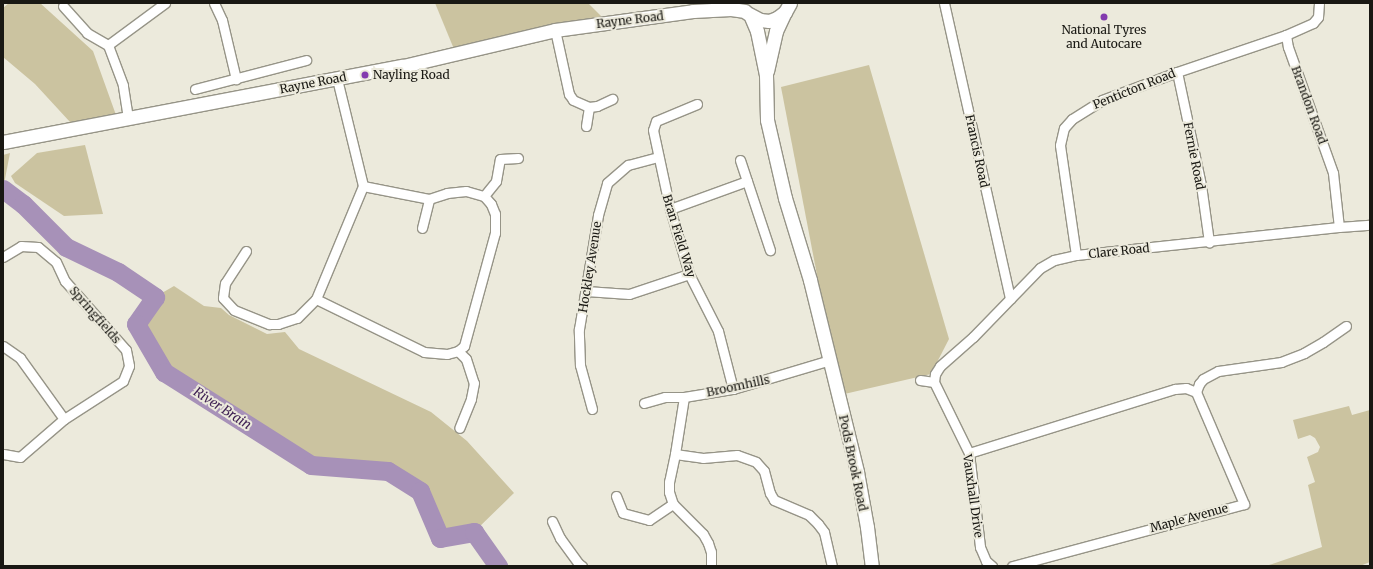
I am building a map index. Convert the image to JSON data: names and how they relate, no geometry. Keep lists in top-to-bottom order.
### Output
{
  "streets": {
    "street": [
      "Rayne Road",
      "Penticton Road",
      "Brandon Road",
      "Francis Road",
      "Fernie Road",
      "Bran Field Way",
      "Clare Road",
      "Hockley Avenue",
      "Springfields",
      "Broomhills",
      "Pods Brook Road",
      "Vauxhall Drive",
      "Maple Avenue"
    ]
  },
  "crossings": [
    ["Penticton Road", "Brandon Road"],
    ["Penticton Road", "Fernie Road"],
    ["Penticton Road", "Clare Road"],
    ["Brandon Road", "Clare Road"],
    ["Francis Road", "Clare Road"],
    ["Fernie Road", "Clare Road"],
    ["Bran Field Way", "Hockley Avenue"],
    ["Bran Field Way", "Broomhills"],
    ["Clare Road", "Vauxhall Drive"],
    ["Broomhills", "Pods Brook Road"]
  ],
  "water": ["River Brain"],
  "places": ["National Tyres and Autocare", "Nayling Road"]
}
